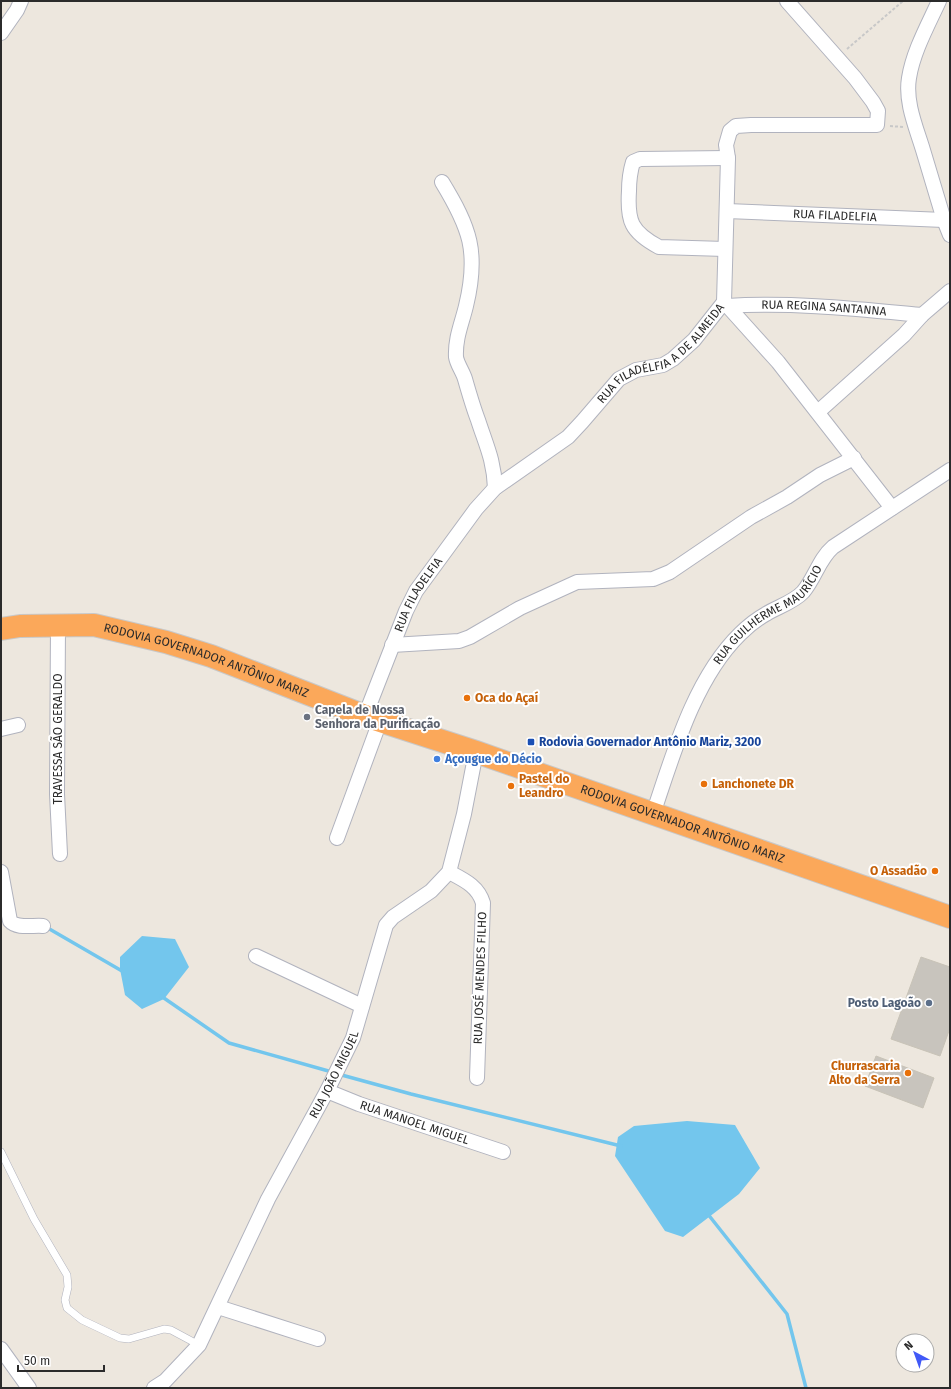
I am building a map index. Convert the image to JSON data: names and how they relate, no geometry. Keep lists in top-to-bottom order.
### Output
{
  "streets": {
    "highway": ["RODOVIA GOVERNADOR ANTÔNIO MARIZ"],
    "street": [
      "RUA FILADELFIA",
      "RUA REGINA SANTANNA",
      "RUA FILADÉLFIA A DE ALMEIDA",
      "RUA GUILHERME MAURÍCIO",
      "TRAVESSA SÃO GERALDO",
      "RUA JOSÉ MENDES FILHO",
      "RUA JOÃO MIGUEL",
      "RUA MANOEL MIGUEL"
    ]
  },
  "crossings": [
    ["RUA FILADELFIA", "RUA FILADÉLFIA A DE ALMEIDA"],
    ["RUA FILADELFIA", "RODOVIA GOVERNADOR ANTÔNIO MARIZ"],
    ["RUA REGINA SANTANNA", "RUA FILADÉLFIA A DE ALMEIDA"],
    ["RUA GUILHERME MAURÍCIO", "RODOVIA GOVERNADOR ANTÔNIO MARIZ"],
    ["RODOVIA GOVERNADOR ANTÔNIO MARIZ", "TRAVESSA SÃO GERALDO"],
    ["RODOVIA GOVERNADOR ANTÔNIO MARIZ", "RUA JOÃO MIGUEL"],
    ["RUA JOSÉ MENDES FILHO", "RUA JOÃO MIGUEL"],
    ["RUA JOÃO MIGUEL", "RUA MANOEL MIGUEL"]
  ],
  "places": {
    "other": [
      "Oca do Açaí",
      "Capela de Nossa Senhora da Purificação",
      "Açougue do Décio",
      "Lanchonete DR",
      "Pastel do Leandro",
      "O Assadão",
      "Posto Lagoão",
      "Churrascaria Alto da Serra"
    ],
    "transit": ["Rodovia Governador Antônio Mariz, 3200"]
  },
  "scale_bar": "50 m",
  "north": "top left"
}
